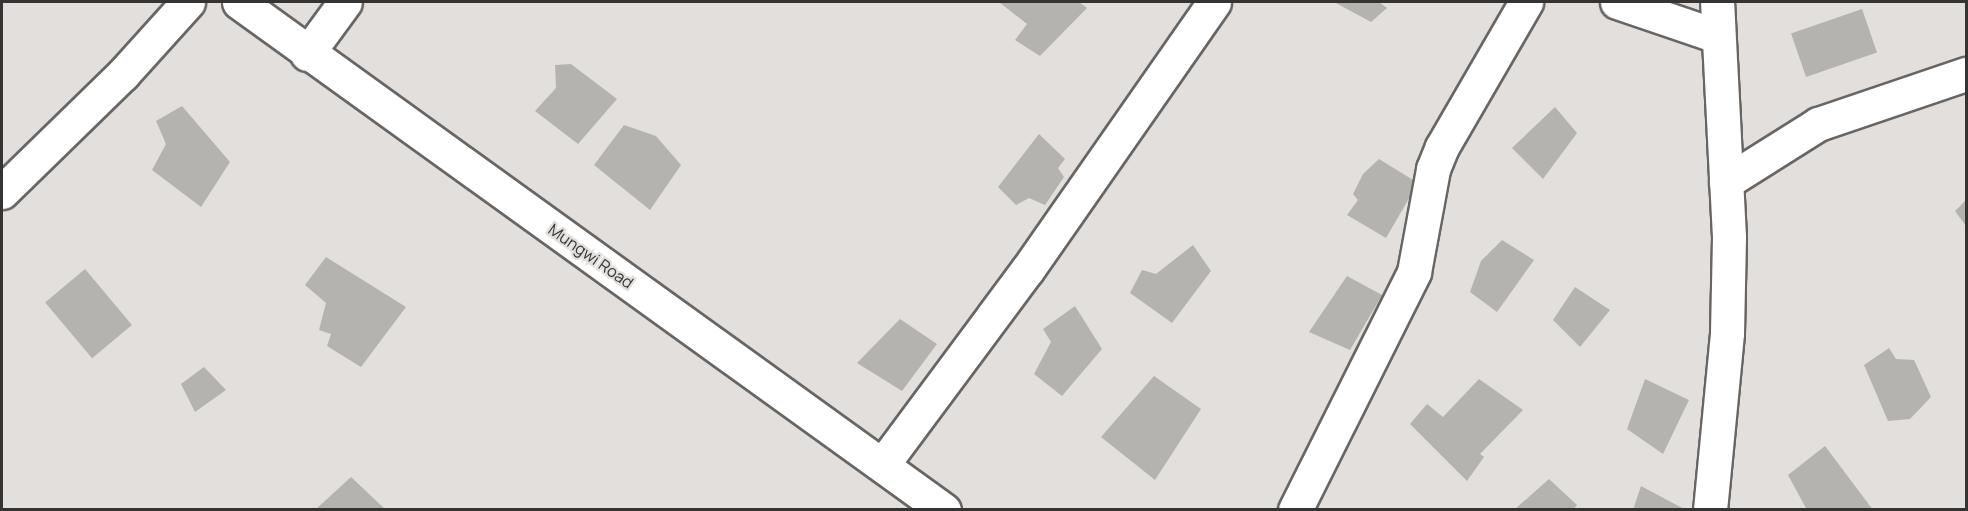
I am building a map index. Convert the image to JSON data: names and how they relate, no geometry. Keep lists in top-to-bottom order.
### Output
{
  "streets": {
    "street": ["Mungwi Road"]
  }
}
